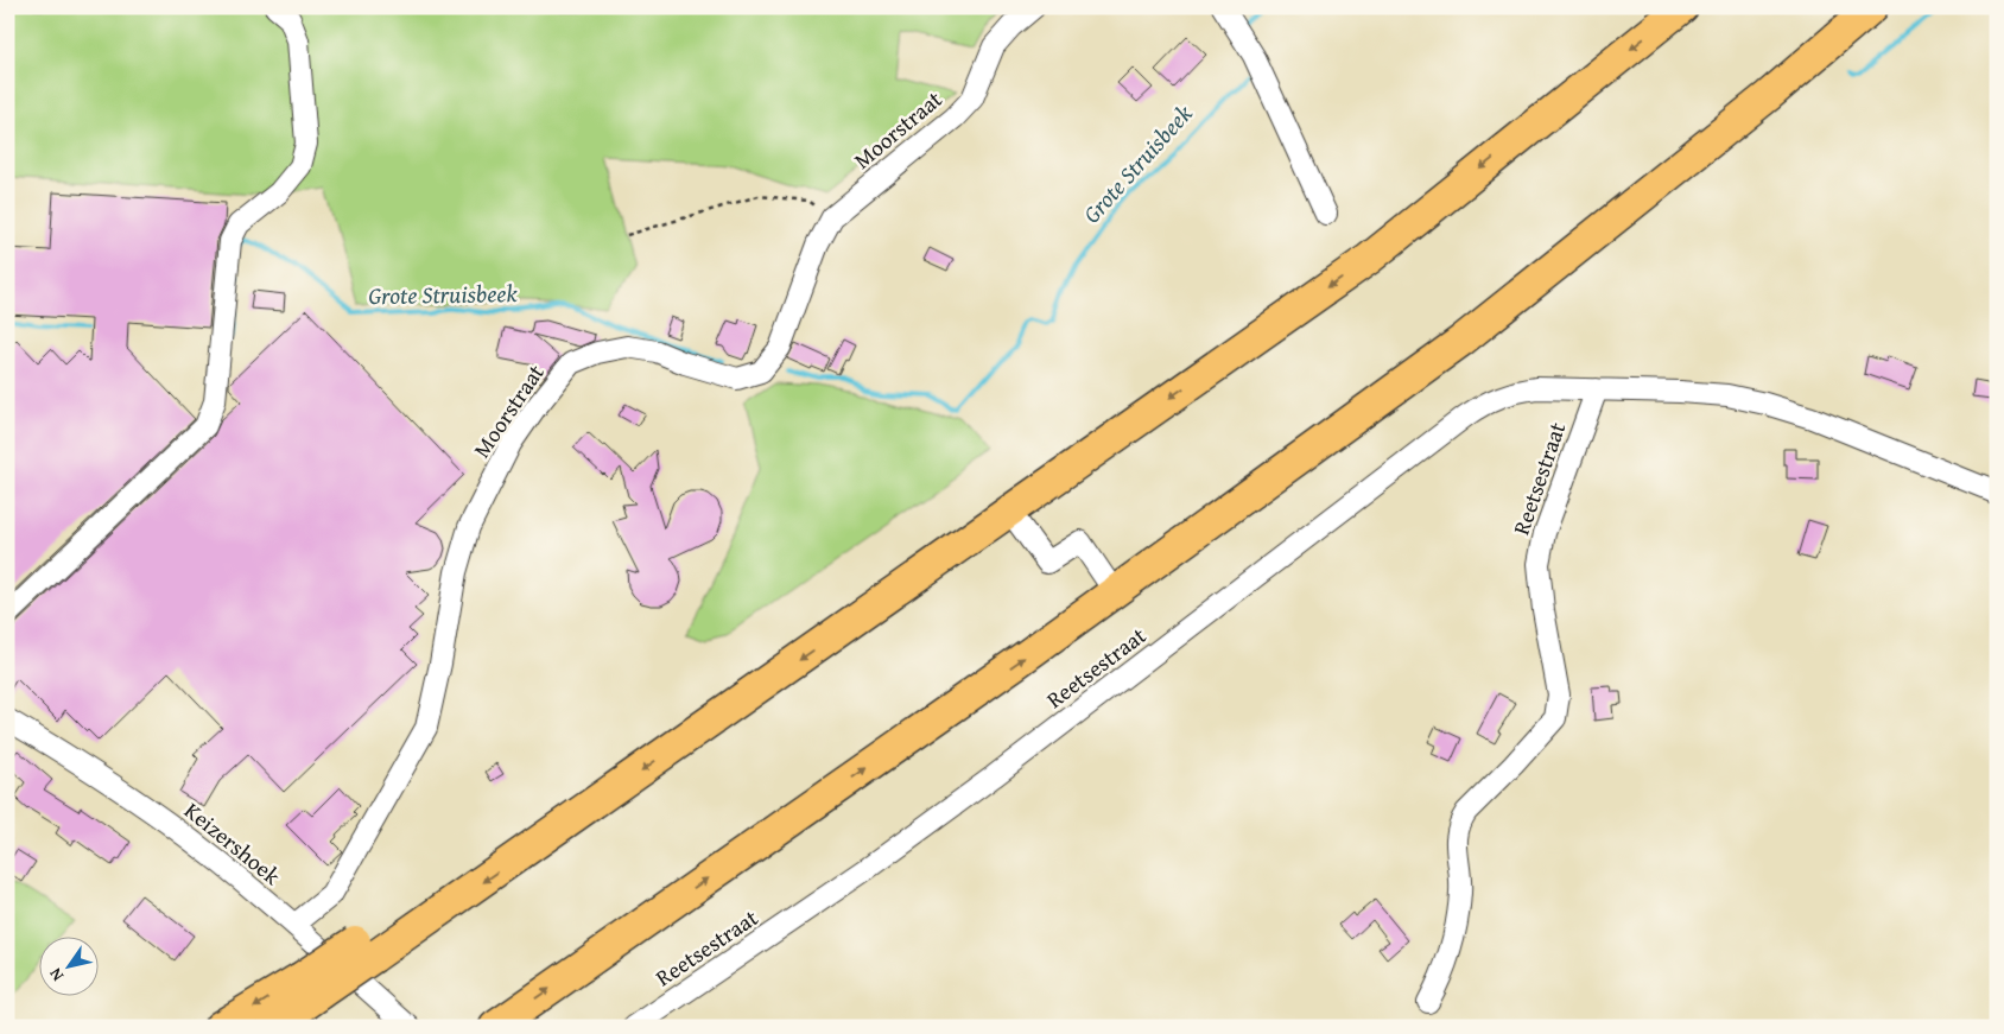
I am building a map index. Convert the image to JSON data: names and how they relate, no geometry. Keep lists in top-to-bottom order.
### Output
{
  "streets": {
    "street": ["Moorstraat", "Reetsestraat", "Keizershoek"]
  },
  "crossings": [
    ["Moorstraat", "Keizershoek"]
  ],
  "water": ["Grote Struisbeek"],
  "north": "bottom left"
}
